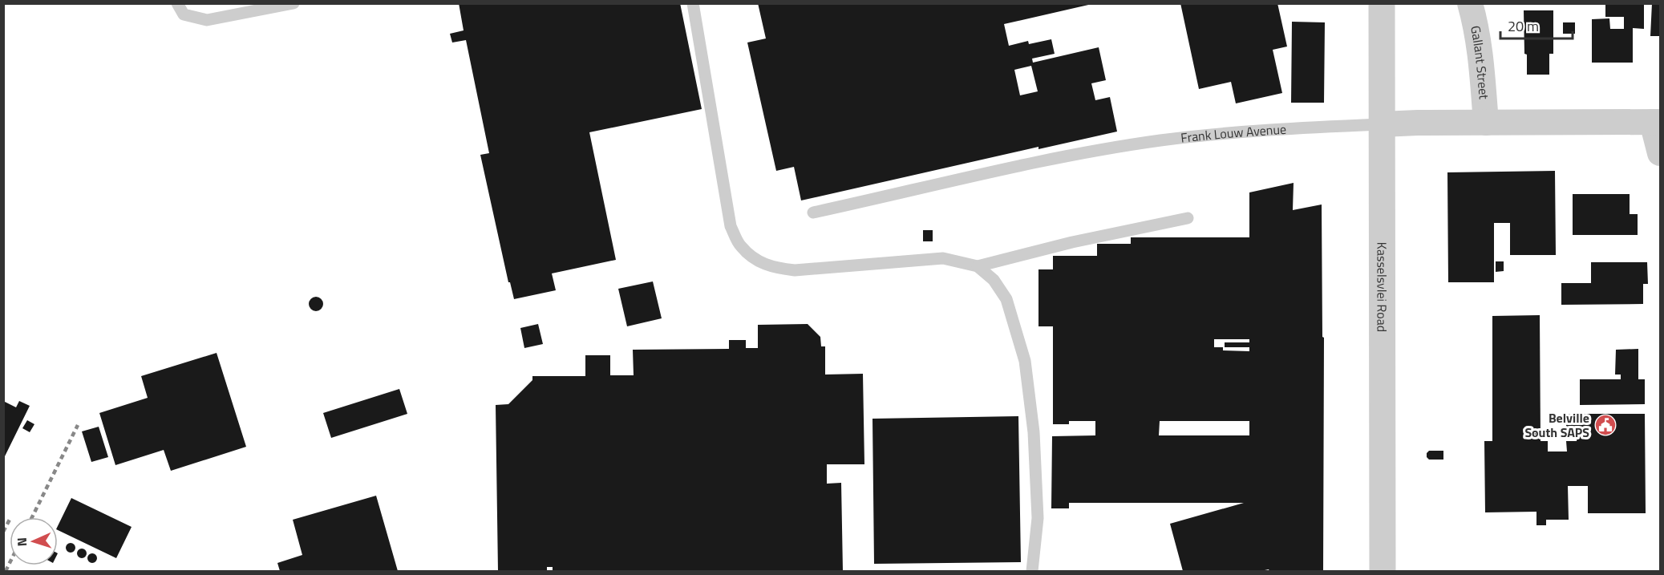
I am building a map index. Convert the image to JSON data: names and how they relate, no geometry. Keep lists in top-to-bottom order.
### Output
{
  "streets": {
    "street": ["Gallant Street", "Frank Louw Avenue", "Kasselsvlei Road"]
  },
  "crossings": [
    ["Gallant Street", "Frank Louw Avenue"],
    ["Frank Louw Avenue", "Kasselsvlei Road"]
  ],
  "places": {
    "public building": ["Belville South SAPS"]
  },
  "scale_bar": "20 m",
  "north": "left"
}
